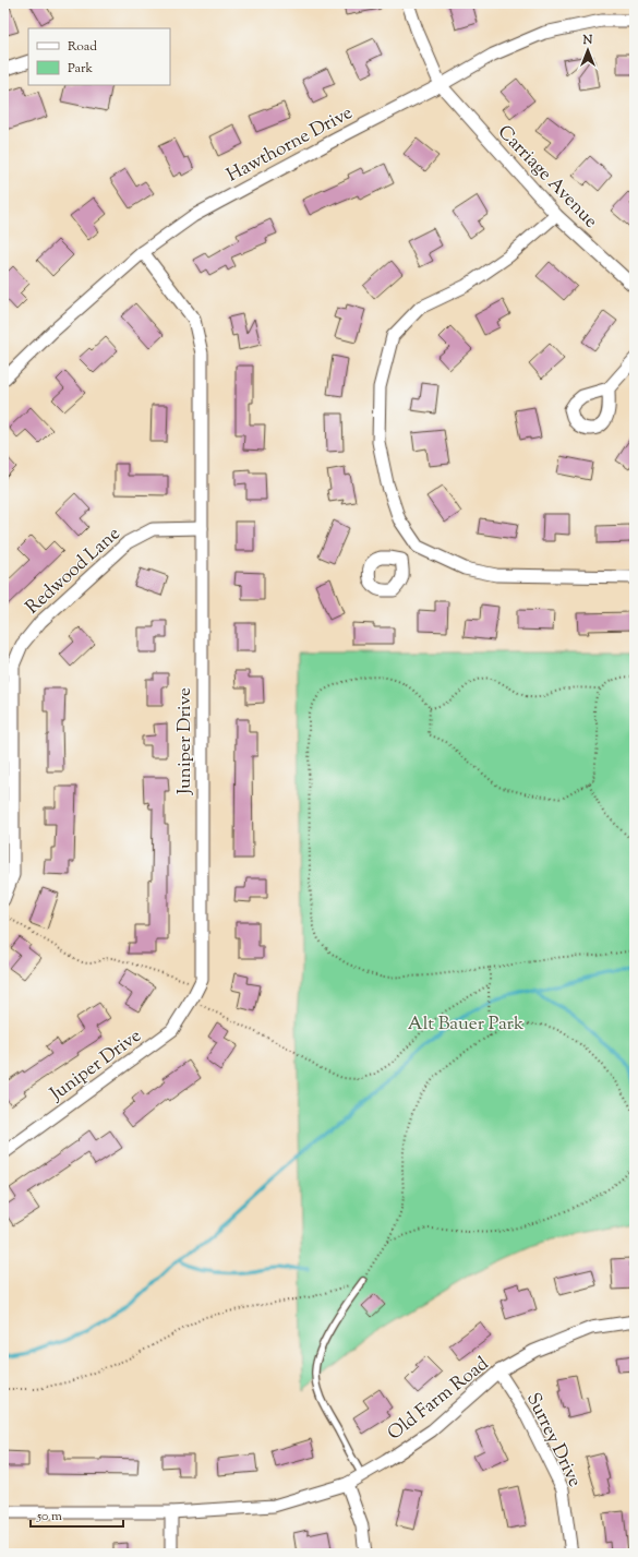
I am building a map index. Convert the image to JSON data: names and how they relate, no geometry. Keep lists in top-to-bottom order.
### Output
{
  "streets": {
    "street": [
      "Hawthorne Drive",
      "Carriage Avenue",
      "Redwood Lane",
      "Juniper Drive",
      "Old Farm Road",
      "Surrey Drive"
    ]
  },
  "crossings": [
    ["Hawthorne Drive", "Carriage Avenue"],
    ["Hawthorne Drive", "Juniper Drive"],
    ["Redwood Lane", "Juniper Drive"],
    ["Old Farm Road", "Surrey Drive"]
  ],
  "parks": ["Alt Bauer Park"],
  "legend": ["Road", "Park"],
  "scale_bar": "50 m",
  "north": "top"
}
